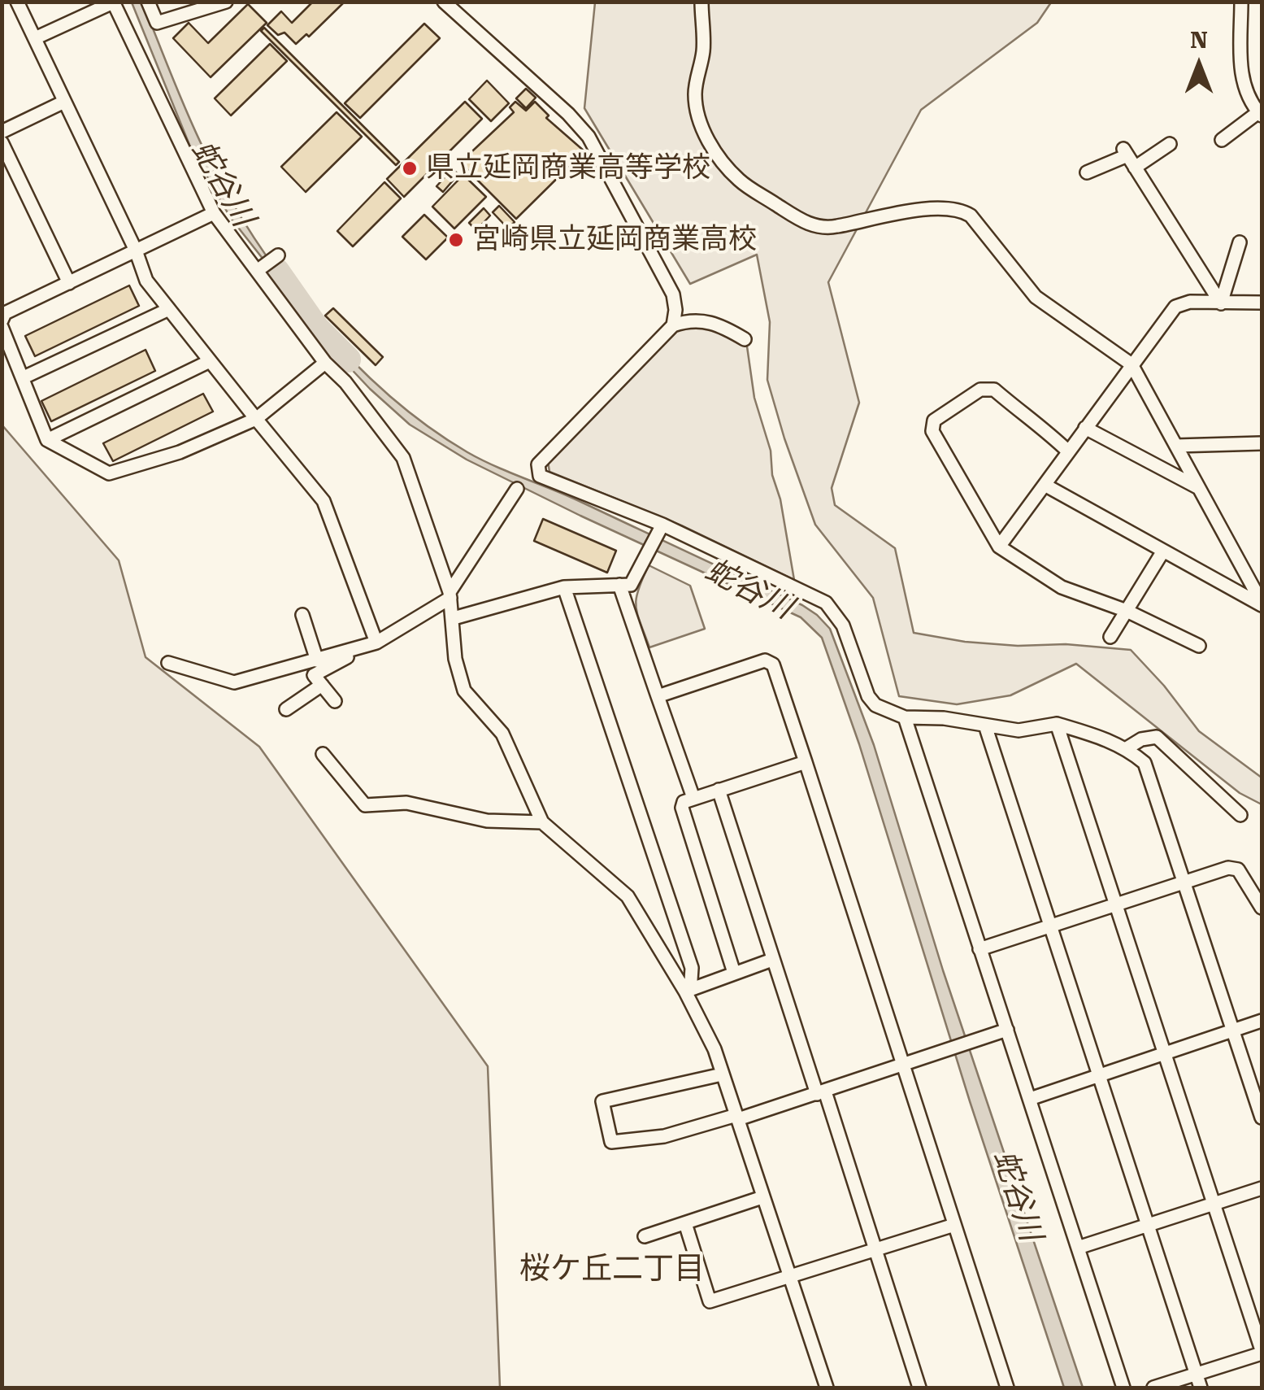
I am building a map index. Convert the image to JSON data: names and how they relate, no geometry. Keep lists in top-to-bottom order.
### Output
{
  "districts": ["桜ケ丘二丁目"],
  "water": ["蛇谷川"],
  "places": ["県立延岡商業高等学校", "宮崎県立延岡商業高校"],
  "north": "top"
}
